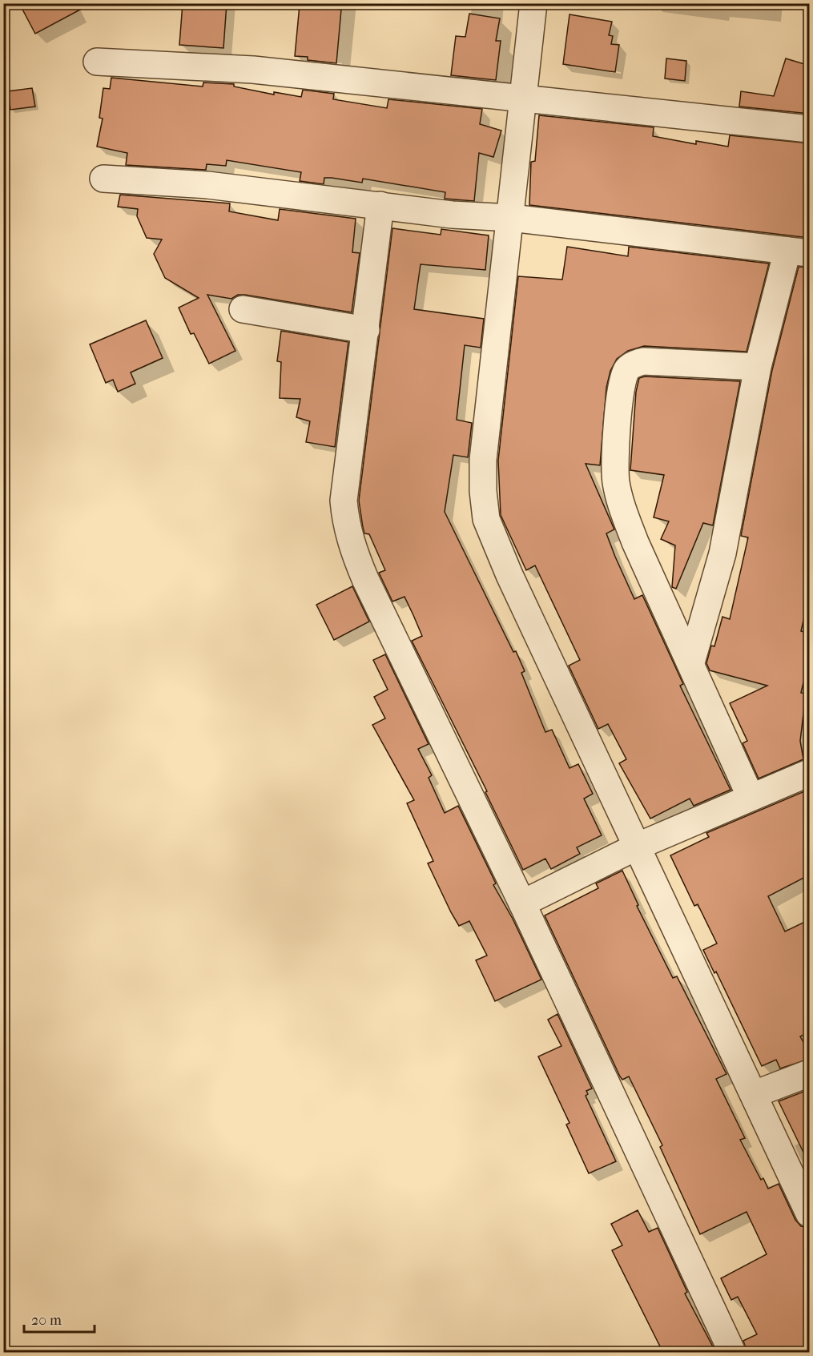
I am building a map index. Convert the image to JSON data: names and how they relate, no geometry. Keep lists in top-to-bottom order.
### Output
{
  "scale_bar": "20 m"
}
